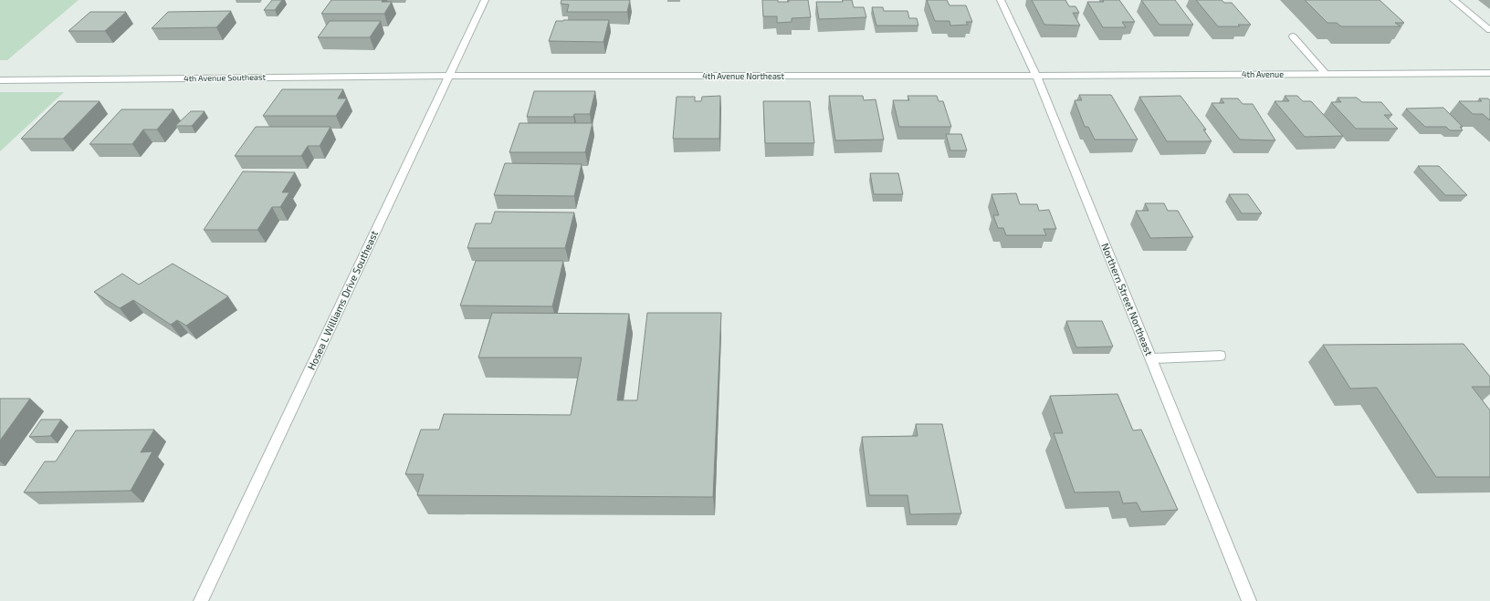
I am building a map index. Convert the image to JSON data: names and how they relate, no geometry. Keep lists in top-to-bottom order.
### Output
{
  "streets": {
    "street": [
      "4th Avenue",
      "4th Avenue Northeast",
      "4th Avenue Southeast",
      "Northern Street Northeast",
      "Hosea L Williams Drive Southeast"
    ]
  },
  "crossings": [
    ["4th Avenue", "4th Avenue Northeast"],
    ["4th Avenue", "Northern Street Northeast"],
    ["4th Avenue Northeast", "4th Avenue Southeast"],
    ["4th Avenue Northeast", "Northern Street Northeast"],
    ["4th Avenue Northeast", "Hosea L Williams Drive Southeast"],
    ["4th Avenue Southeast", "Hosea L Williams Drive Southeast"]
  ]
}
